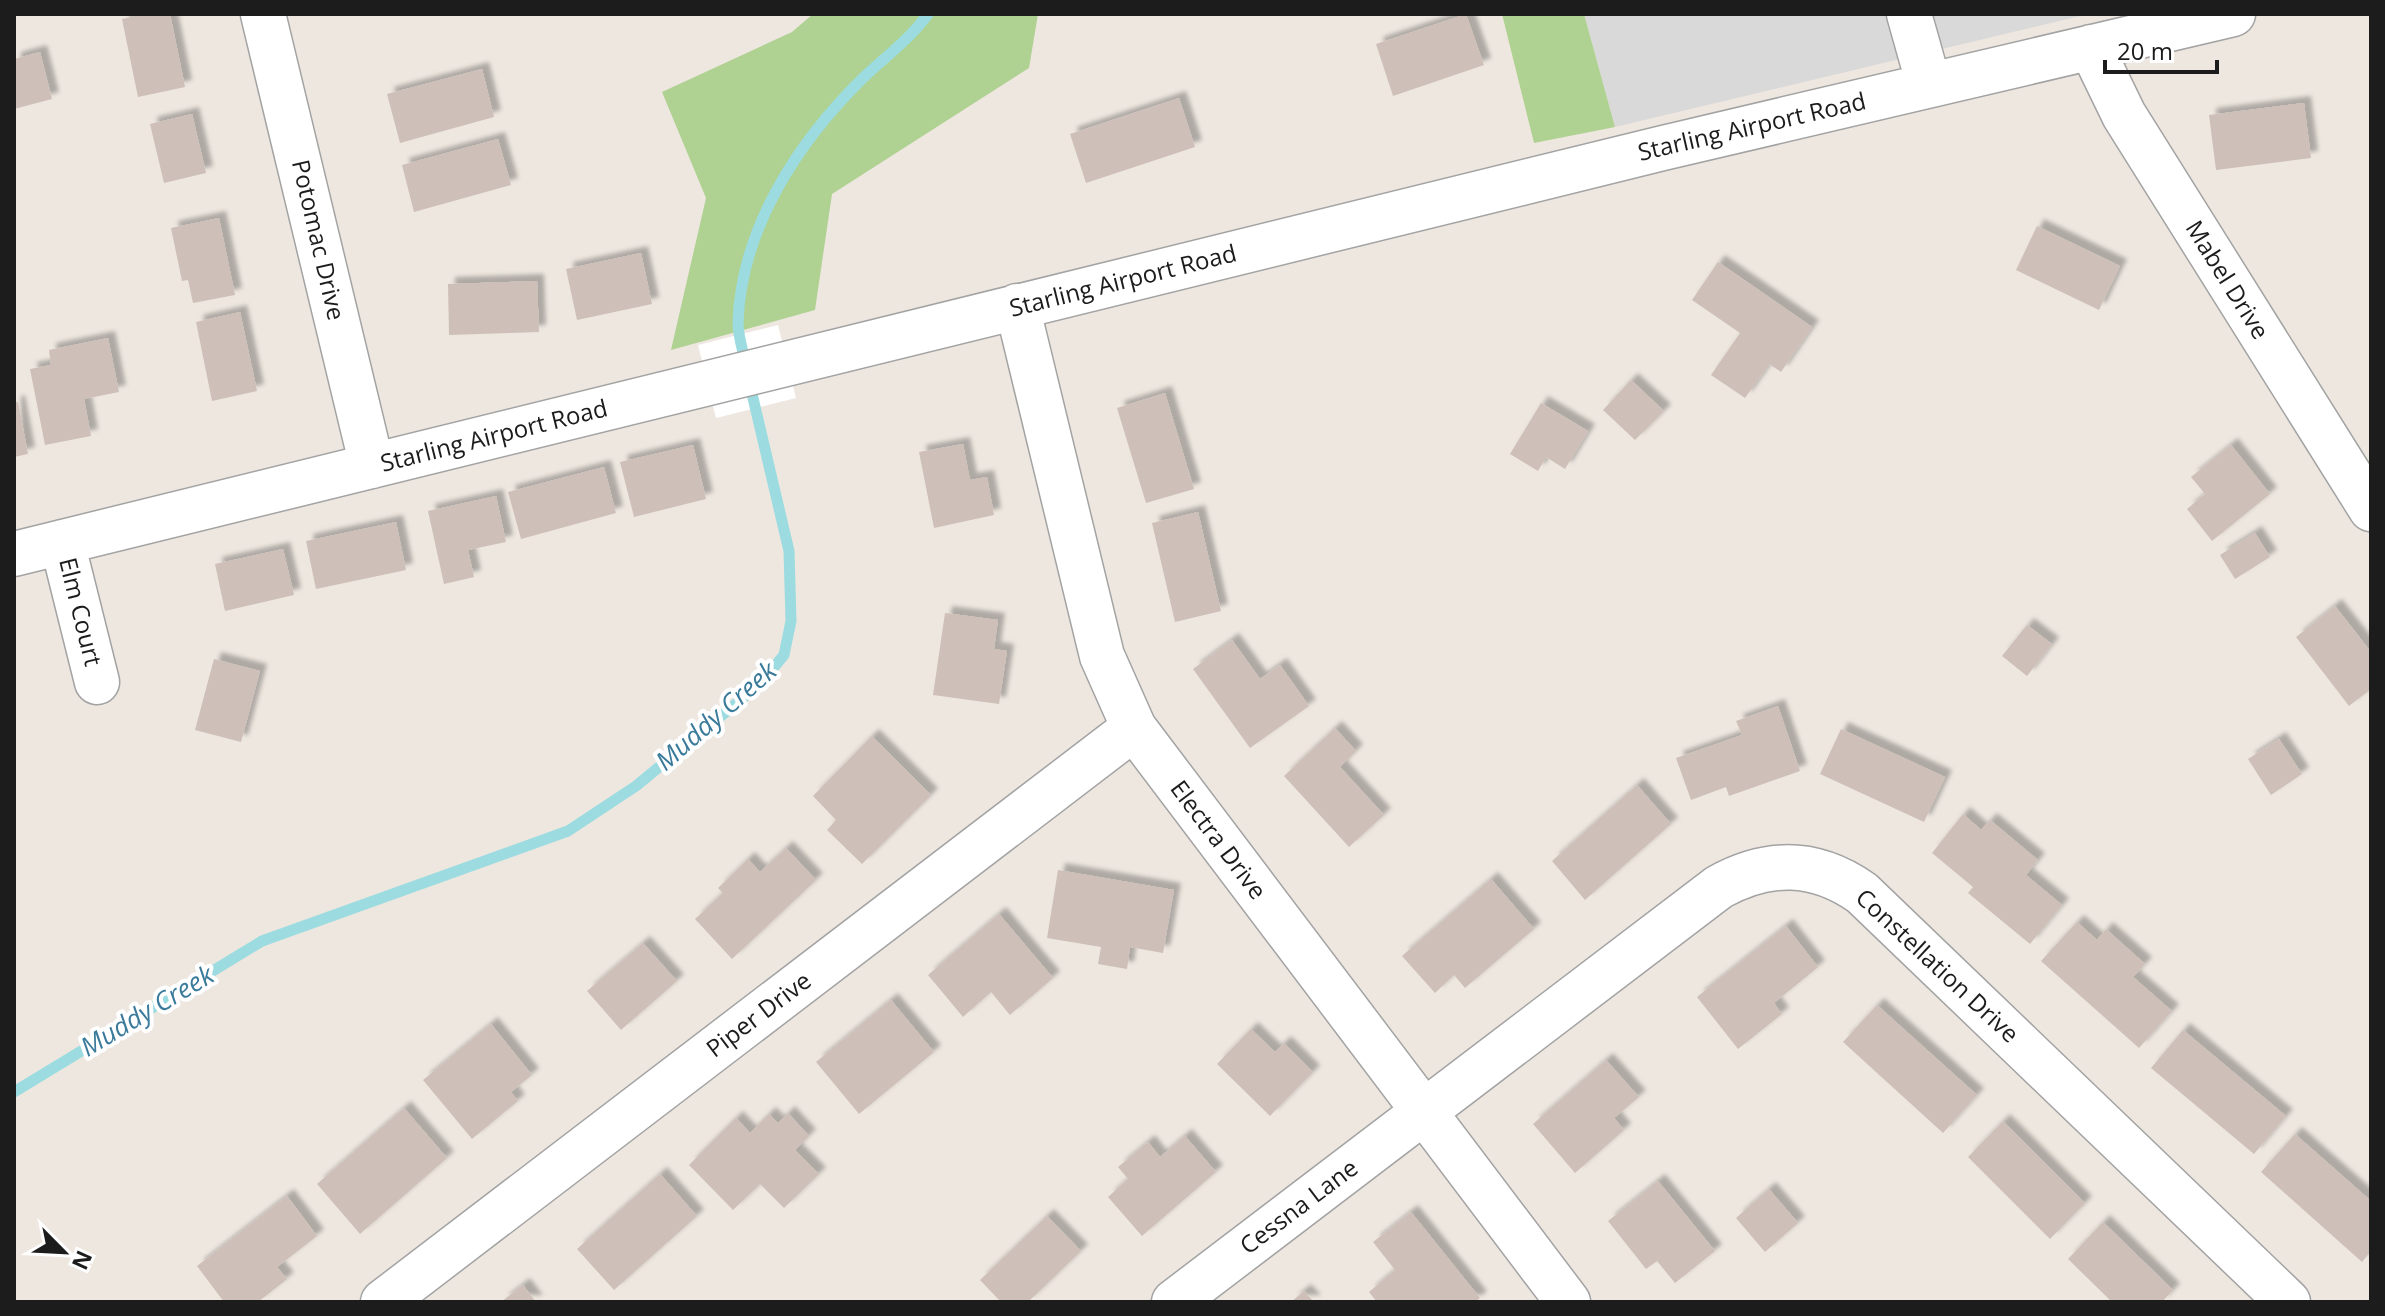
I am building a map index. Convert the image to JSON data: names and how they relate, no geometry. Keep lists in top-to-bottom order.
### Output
{
  "streets": {
    "street": [
      "Starling Airport Road",
      "Potomac Drive",
      "Mabel Drive",
      "Elm Court",
      "Electra Drive",
      "Constellation Drive",
      "Piper Drive",
      "Cessna Lane"
    ]
  },
  "crossings": [
    ["Starling Airport Road", "Potomac Drive"],
    ["Starling Airport Road", "Mabel Drive"],
    ["Starling Airport Road", "Elm Court"],
    ["Starling Airport Road", "Electra Drive"],
    ["Electra Drive", "Constellation Drive"],
    ["Electra Drive", "Piper Drive"],
    ["Electra Drive", "Cessna Lane"],
    ["Constellation Drive", "Cessna Lane"]
  ],
  "water": ["Muddy Creek"],
  "scale_bar": "20 m",
  "north": "bottom right"
}
